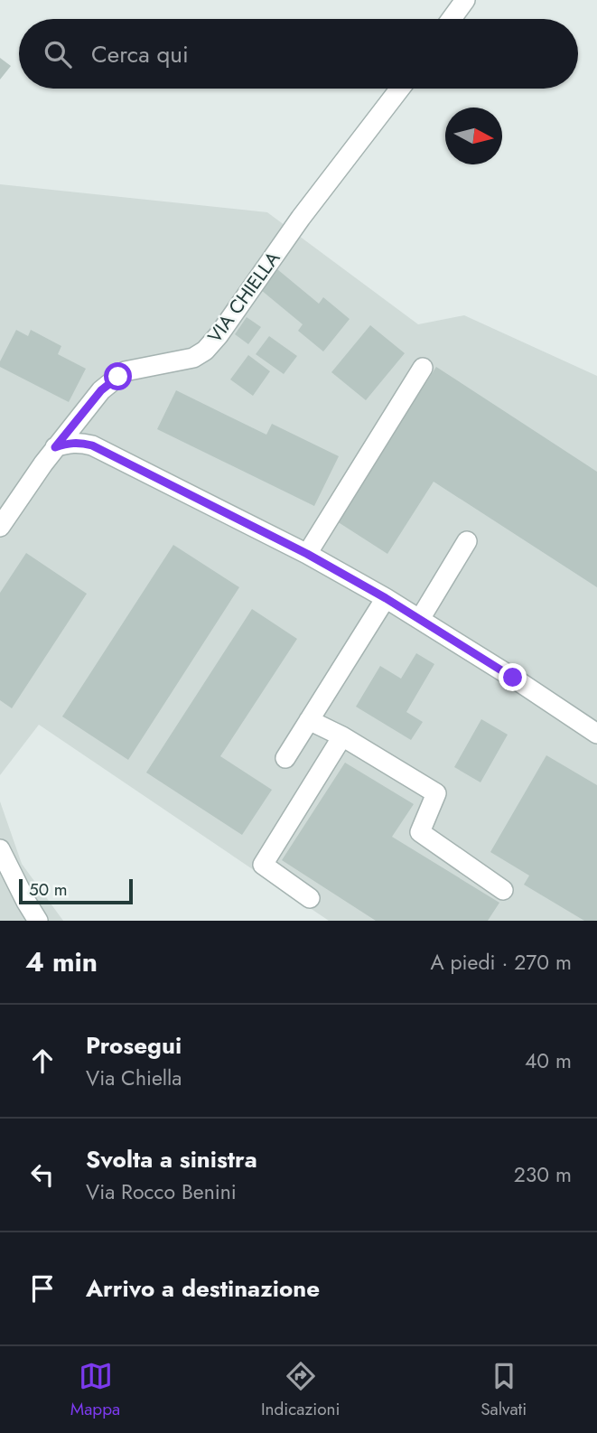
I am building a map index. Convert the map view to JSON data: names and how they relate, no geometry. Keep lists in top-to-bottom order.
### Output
{
  "streets": {
    "street": ["VIA CHIELLA"]
  },
  "scale_bar": "50 m",
  "north": "right",
  "page": {
    "search": "Cerca qui",
    "scale": "50 m",
    "heading": ["4 min", "A piedi · 270 m"],
    "list": [
      ["Prosegui", "Via Chiella", "40 m"],
      ["Svolta a sinistra", "Via Rocco Benini", "230 m"],
      "Arrivo a destinazione"
    ],
    "nav": ["Mappa", "Indicazioni", "Salvati"]
  }
}
